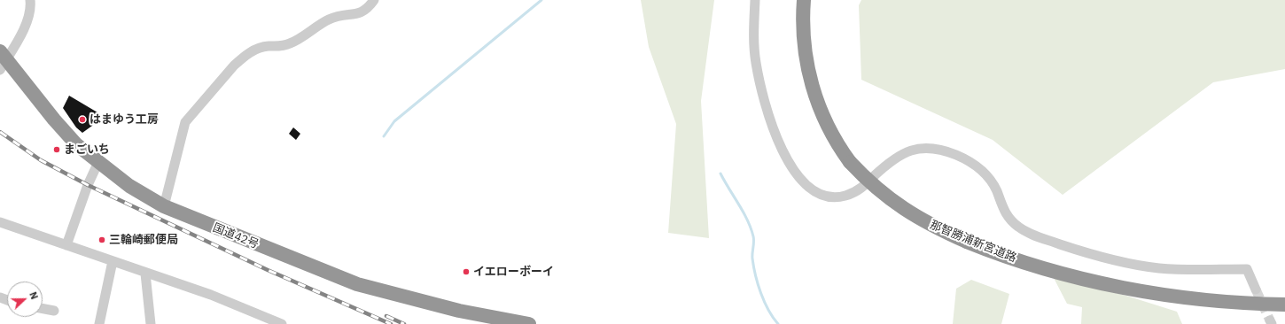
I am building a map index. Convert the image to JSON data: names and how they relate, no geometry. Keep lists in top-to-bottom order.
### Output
{
  "streets": {
    "highway": ["国道42号", "那智勝浦新宮道路"]
  },
  "places": [
    "はまゆう工房",
    "まごいち",
    "三輪崎郵便局",
    "イエローボーイ"
  ],
  "north": "right"
}
